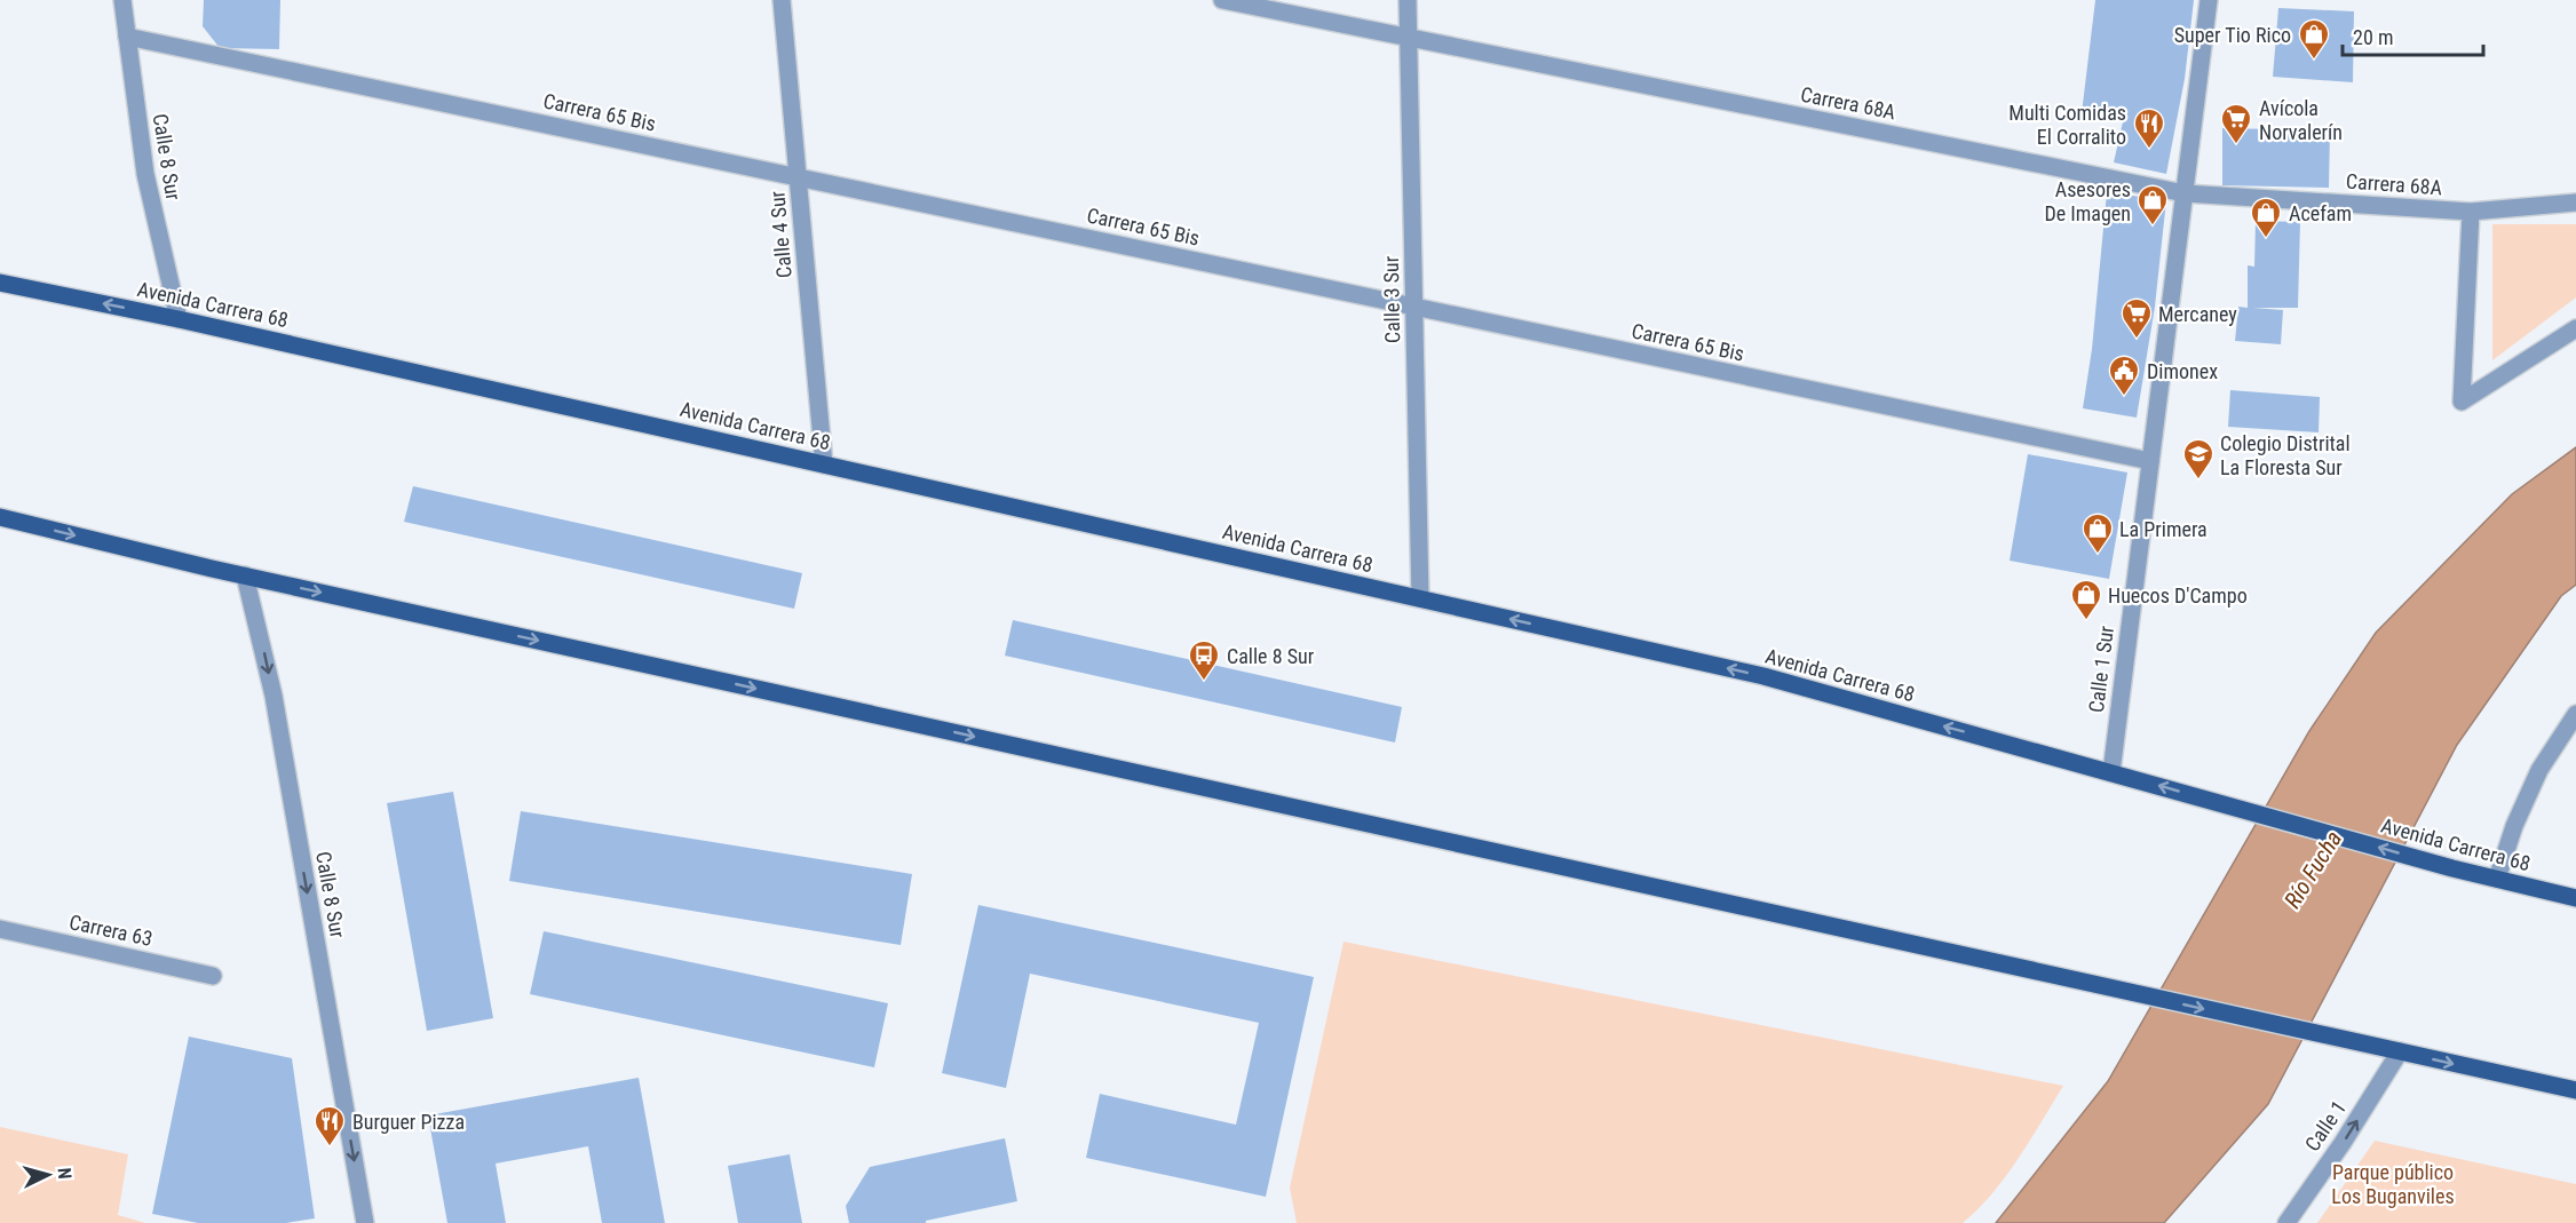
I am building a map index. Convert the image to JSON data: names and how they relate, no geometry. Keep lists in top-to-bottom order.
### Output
{
  "streets": {
    "main road": ["Avenida Carrera 68"],
    "street": [
      "Carrera 68A",
      "Carrera 65 Bis",
      "Calle 8 Sur",
      "Calle 4 Sur",
      "Calle 3 Sur",
      "Calle 1 Sur",
      "Carrera 63",
      "Calle 1"
    ]
  },
  "crossings": [
    ["Carrera 68A", "Calle 3 Sur"],
    ["Carrera 68A", "Calle 1 Sur"],
    ["Carrera 65 Bis", "Calle 8 Sur"],
    ["Carrera 65 Bis", "Calle 4 Sur"],
    ["Carrera 65 Bis", "Calle 3 Sur"],
    ["Carrera 65 Bis", "Calle 1 Sur"],
    ["Calle 8 Sur", "Avenida Carrera 68"],
    ["Calle 4 Sur", "Avenida Carrera 68"],
    ["Calle 3 Sur", "Avenida Carrera 68"],
    ["Avenida Carrera 68", "Calle 1 Sur"]
  ],
  "one_way": ["Calle 8 Sur", "Avenida Carrera 68", "Calle 1"],
  "water": ["Río Fucha"],
  "parks": ["Parque público Los Buganviles"],
  "places": {
    "shop": [
      "Super Tio Rico",
      "Asesores De Imagen",
      "Acefam",
      "La Primera",
      "Huecos D'Campo"
    ],
    "supermarket": ["Avícola Norvalerín", "Mercaney"],
    "restaurant": ["Multi Comidas El Corralito", "Burguer Pizza"],
    "public building": ["Dimonex"],
    "school or university": ["Colegio Distrital La Floresta Sur"],
    "bus stop": ["Calle 8 Sur"]
  },
  "scale_bar": "20 m",
  "north": "right"
}
